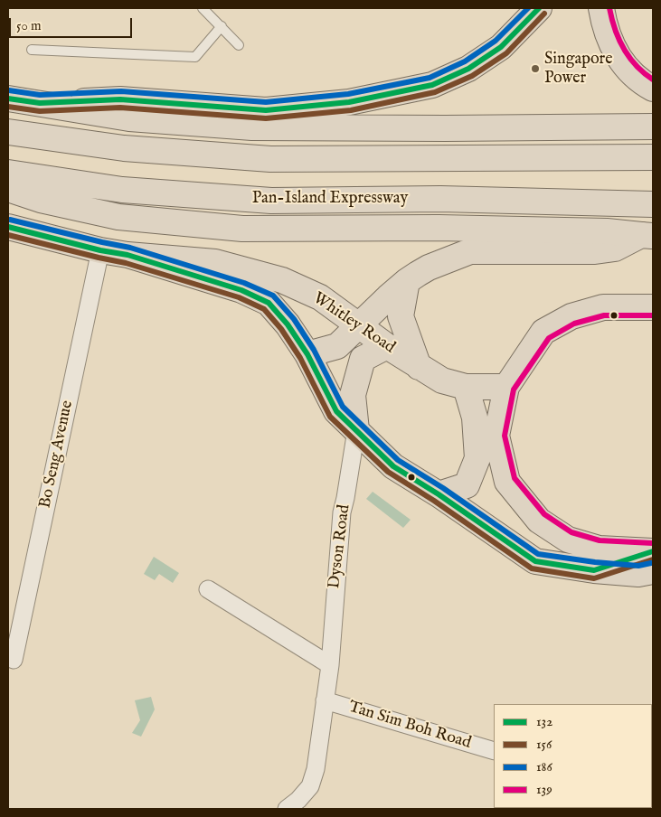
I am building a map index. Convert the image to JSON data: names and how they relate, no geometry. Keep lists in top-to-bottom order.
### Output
{
  "streets": {
    "main road": ["Pan-Island Expressway", "Whitley Road"],
    "street": ["Bo Seng Avenue", "Dyson Road", "Tan Sim Boh Road"]
  },
  "crossings": [
    ["Whitley Road", "Bo Seng Avenue"],
    ["Whitley Road", "Dyson Road"],
    ["Dyson Road", "Tan Sim Boh Road"]
  ],
  "places": ["Singapore Power"],
  "lines": [
    "transit line 132",
    "transit line 186",
    "transit line 139",
    "transit line 156"
  ],
  "legend": [
    "132",
    "156",
    "186",
    "139"
  ],
  "scale_bar": "50 m"
}
